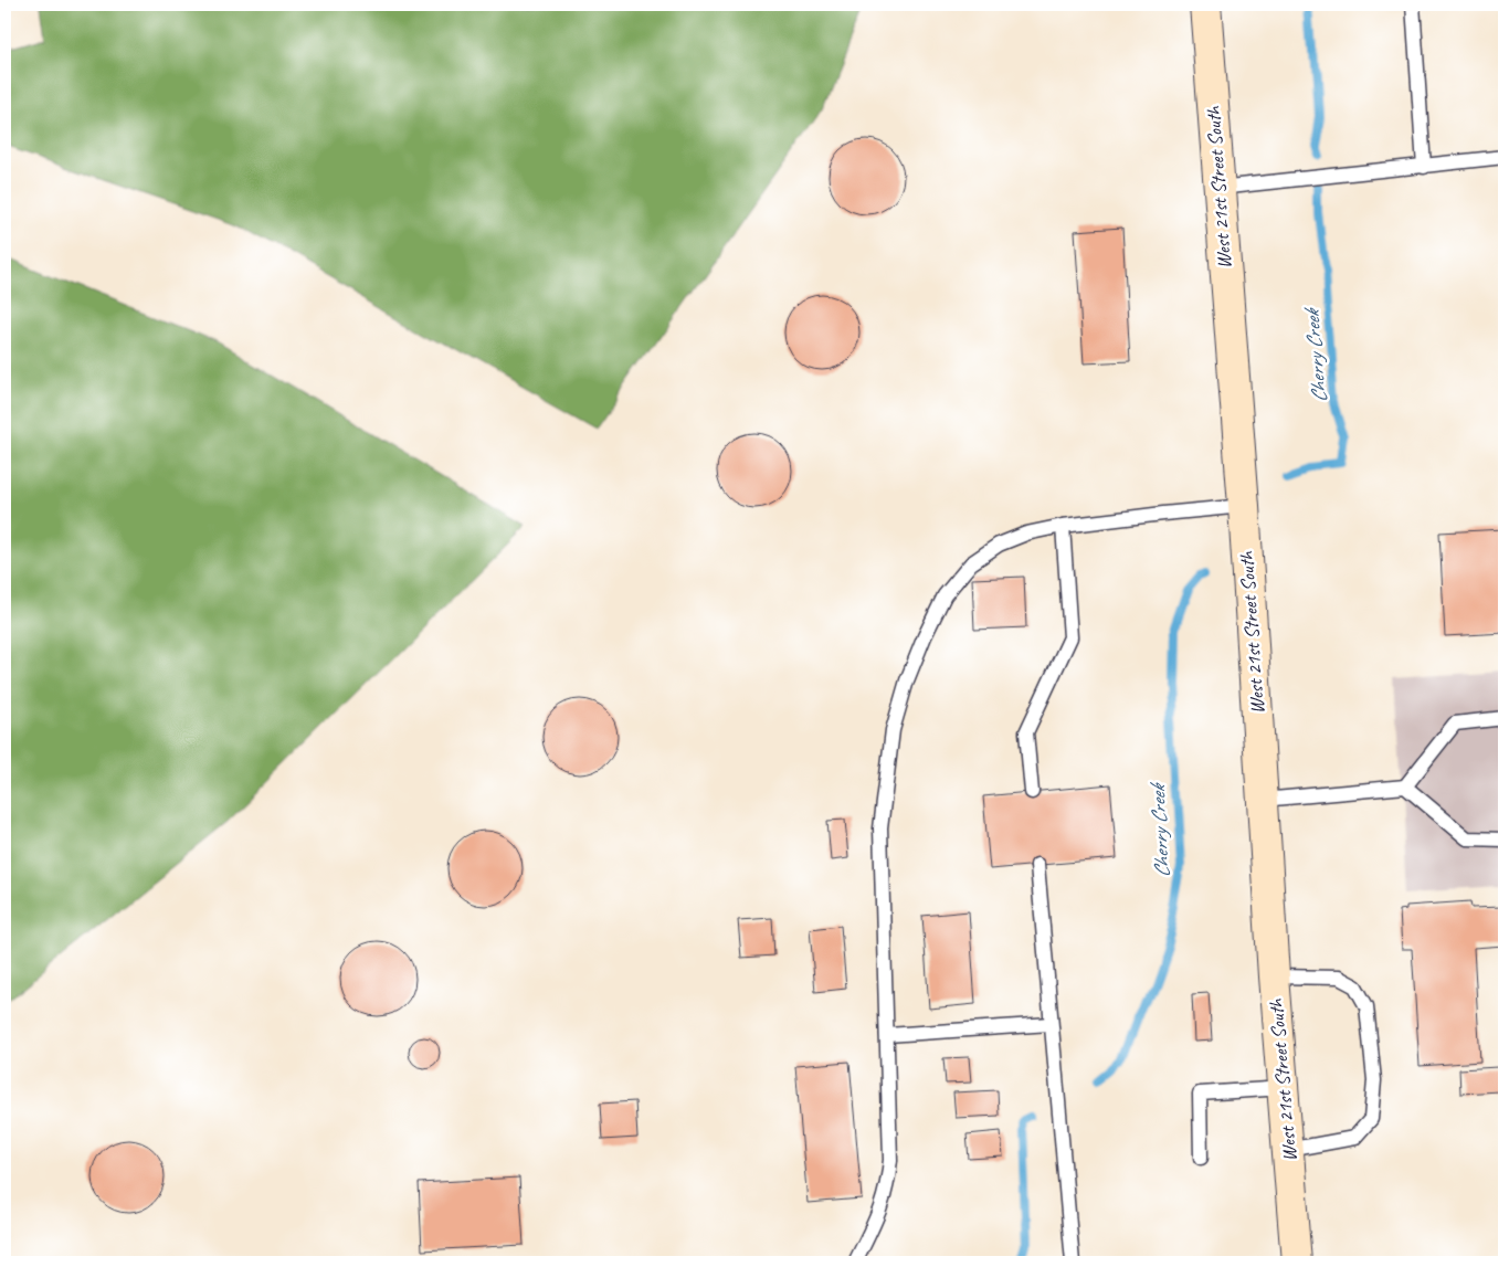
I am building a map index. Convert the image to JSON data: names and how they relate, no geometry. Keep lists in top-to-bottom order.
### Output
{
  "streets": {
    "main road": ["West 21st Street South"]
  },
  "water": ["Cherry Creek"]
}
